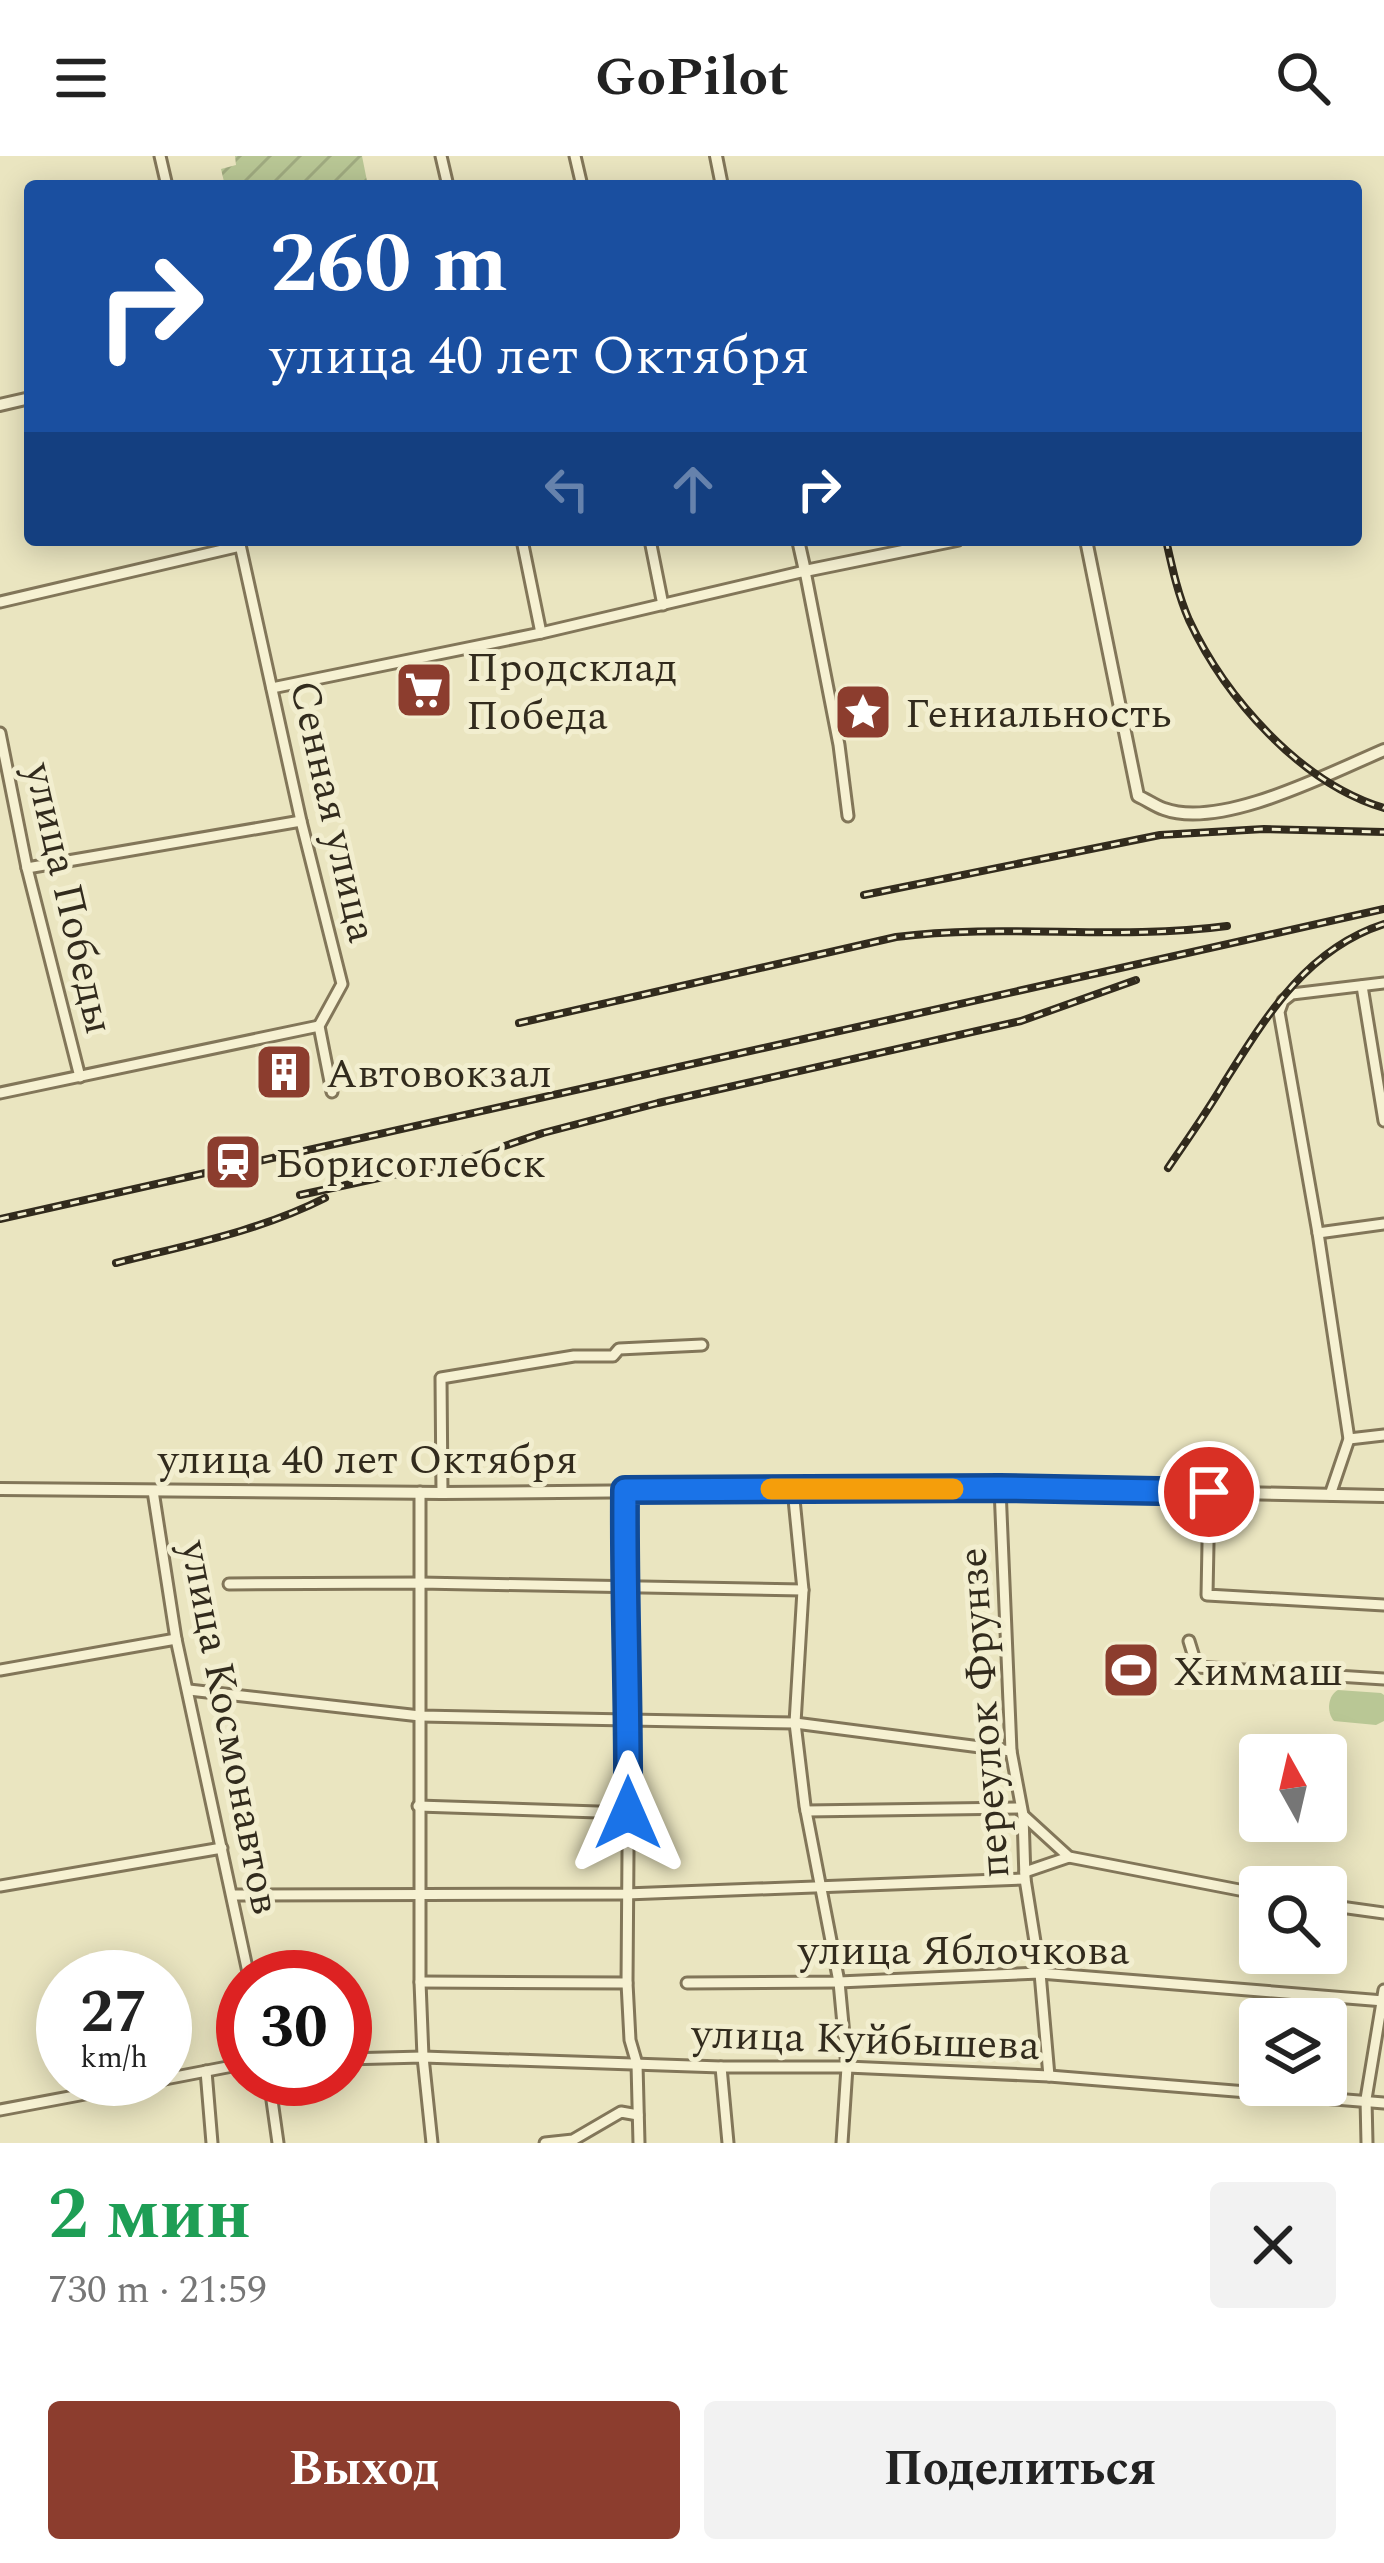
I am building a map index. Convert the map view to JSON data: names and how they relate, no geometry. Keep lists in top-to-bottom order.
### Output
{
  "streets": {
    "street": [
      "Сенная улица",
      "улица Победы",
      "улица 40 лет Октября",
      "переулок Фрунзе",
      "улица Космонавтов",
      "улица Яблочкова",
      "улица Куйбышева"
    ]
  },
  "crossings": [
    ["улица 40 лет Октября", "переулок Фрунзе"],
    ["улица 40 лет Октября", "улица Космонавтов"],
    ["переулок Фрунзе", "улица Яблочкова"],
    ["переулок Фрунзе", "улица Куйбышева"]
  ],
  "places": {
    "supermarket": ["Продсклад Победа"],
    "place": ["Гениальность"],
    "building": ["Автовокзал"],
    "station": ["Борисоглебск"],
    "sports": ["Химмаш"]
  },
  "north": "top",
  "page": {
    "header": "GoPilot",
    "turn": ["260 m", "улица 40 лет Октября"],
    "speed": "27 km/h",
    "limit": "30",
    "heading": ["2 мин", "730 m · 21:59"],
    "buttons": ["Выход", "Поделиться"]
  }
}
